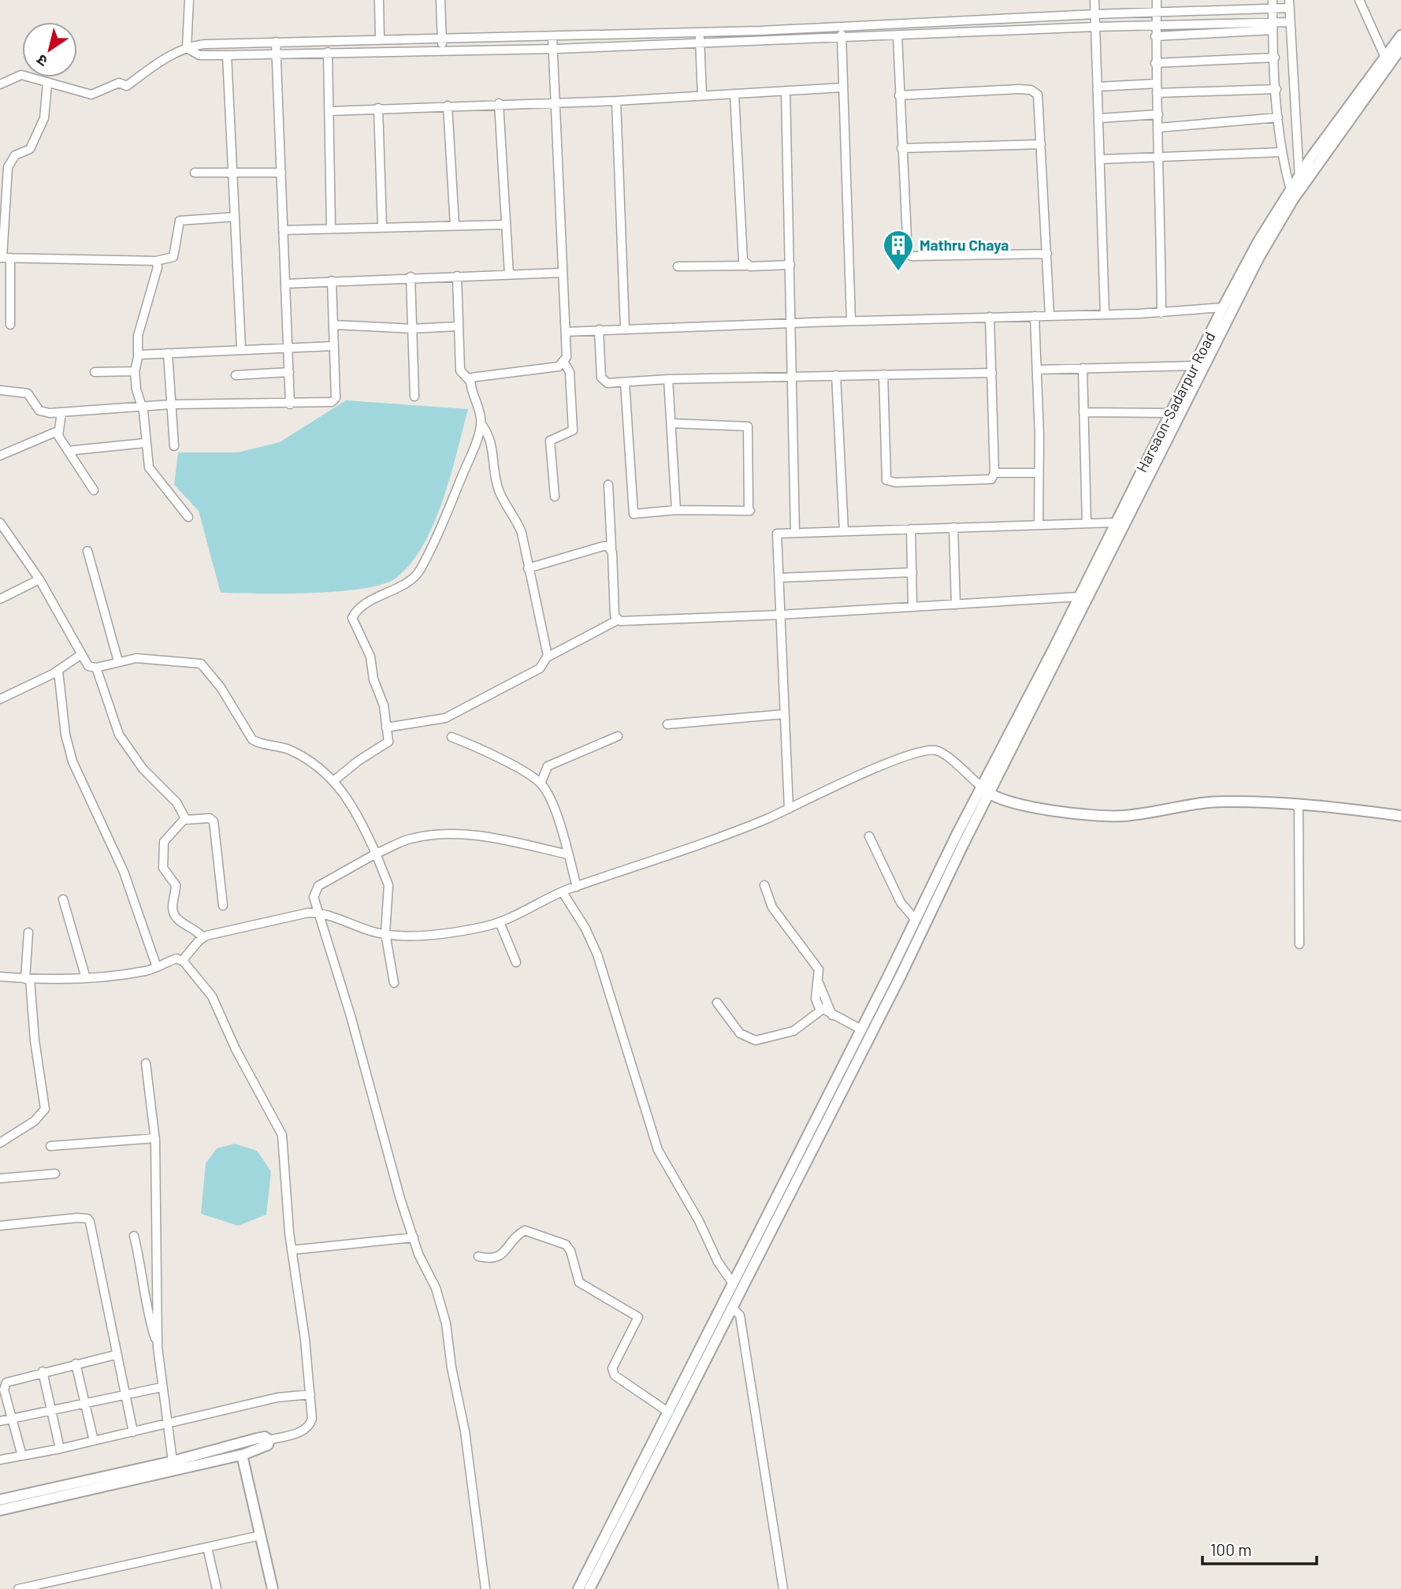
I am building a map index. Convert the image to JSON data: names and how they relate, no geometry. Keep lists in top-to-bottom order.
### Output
{
  "streets": {
    "street": ["Harsaon-Sadarpur Road"]
  },
  "places": {
    "building": ["Mathru Chaya"]
  },
  "scale_bar": "100 m",
  "north": "bottom left"
}
